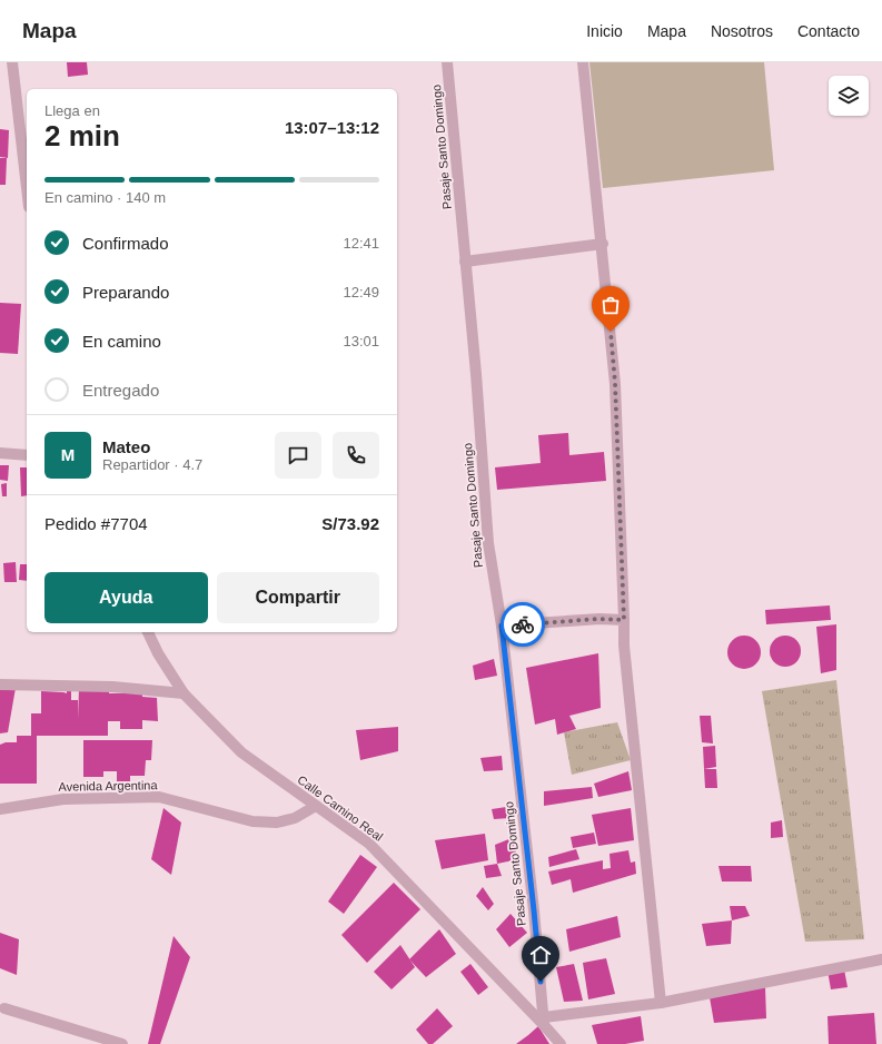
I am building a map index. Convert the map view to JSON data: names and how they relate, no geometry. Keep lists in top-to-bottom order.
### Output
{
  "streets": {
    "street": ["Pasaje Santo Domingo", "Avenida Argentina", "Calle Camino Real"]
  },
  "crossings": [
    ["Pasaje Santo Domingo", "Calle Camino Real"],
    ["Avenida Argentina", "Calle Camino Real"]
  ],
  "page": {
    "header": "Mapa",
    "nav": [
      "Inicio",
      "Mapa",
      "Nosotros",
      "Contacto"
    ],
    "heading": ["2 min", "Llega en", "13:07–13:12"],
    "panel": [
      "Mateo",
      "Repartidor · 4.7",
      "Pedido #7704",
      "S/73.92"
    ],
    "bar": "En camino · 140 m",
    "list": [
      ["Confirmado", "12:41"],
      ["Preparando", "12:49"],
      ["En camino", "13:01"],
      "Entregado"
    ],
    "round": "M",
    "buttons": ["Ayuda", "Compartir"]
  }
}
